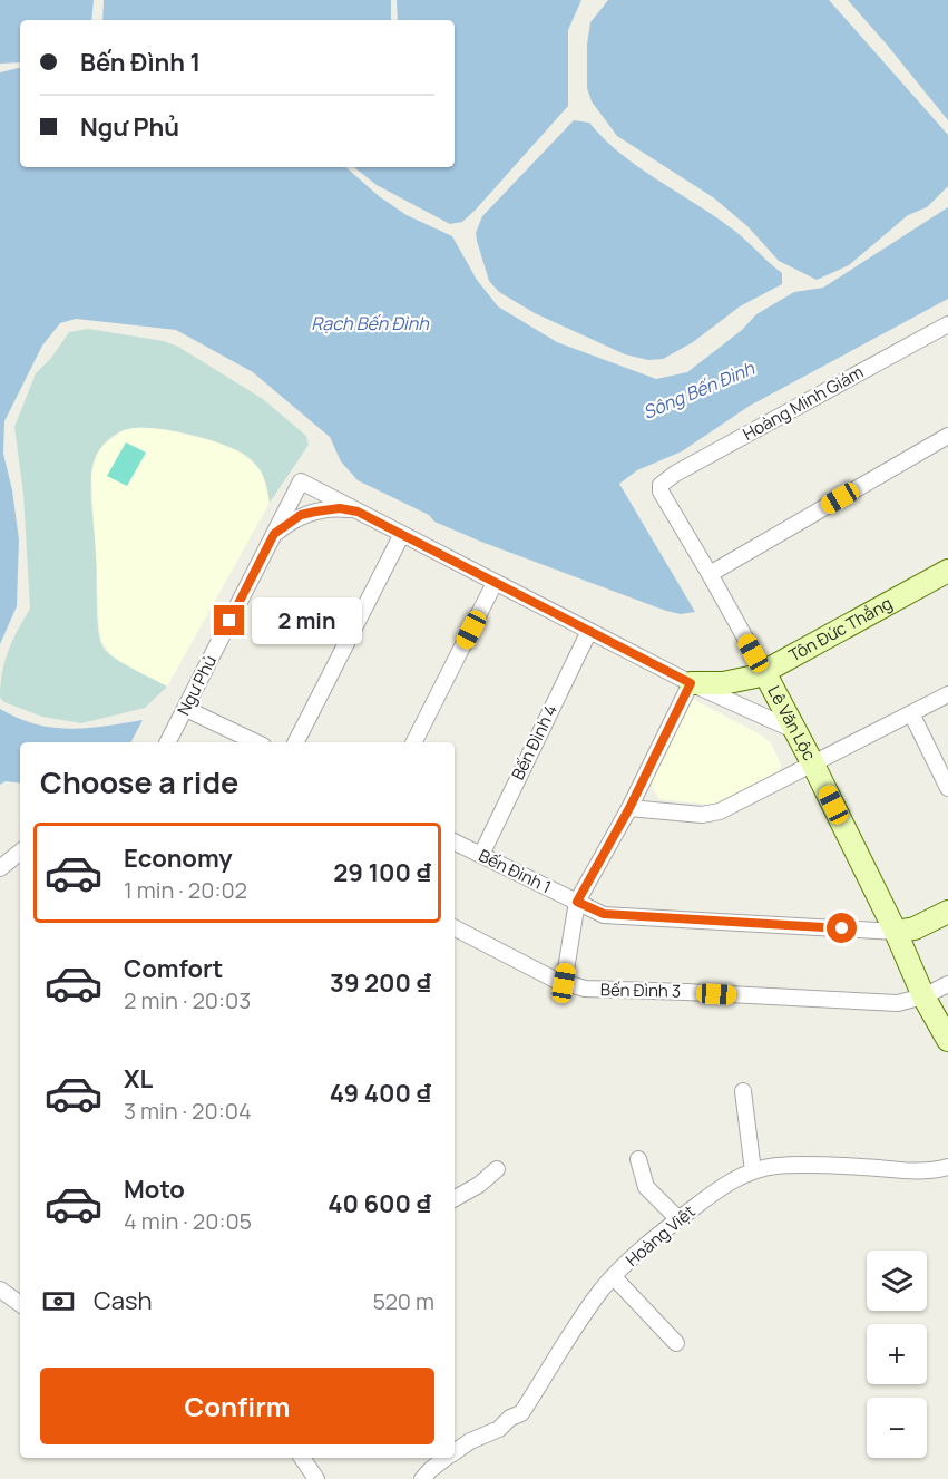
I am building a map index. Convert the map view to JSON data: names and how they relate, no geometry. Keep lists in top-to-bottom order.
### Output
{
  "streets": {
    "street": [
      "Hoàng Minh Giám",
      "Tôn Đức Thắng",
      "Ngư Phủ",
      "Lê Văn Lộc",
      "Bến Đình 4",
      "Bến Đình 1",
      "Bến Đình 3",
      "Hoàng Việt"
    ]
  },
  "crossings": [
    ["Hoàng Minh Giám", "Lê Văn Lộc"],
    ["Tôn Đức Thắng", "Ngư Phủ"],
    ["Tôn Đức Thắng", "Lê Văn Lộc"],
    ["Tôn Đức Thắng", "Bến Đình 4"],
    ["Lê Văn Lộc", "Bến Đình 1"],
    ["Lê Văn Lộc", "Bến Đình 3"],
    ["Bến Đình 4", "Bến Đình 1"]
  ],
  "water": ["Rạch Bến Đình", "Sông Bến Đình"],
  "page": {
    "banner": ["Bến Đình 1", "Ngư Phủ"],
    "bubble": "2 min",
    "heading": "Choose a ride",
    "list": [
      {
        "name": "Economy",
        "note": "1 min · 20:02",
        "value": "29 100 ₫"
      },
      {
        "name": "Comfort",
        "note": "2 min · 20:03",
        "value": "39 200 ₫"
      },
      {
        "name": "XL",
        "note": "3 min · 20:04",
        "value": "49 400 ₫"
      },
      {
        "name": "Moto",
        "note": "4 min · 20:05",
        "value": "40 600 ₫"
      }
    ],
    "map_buttons": ["+", "−"],
    "pay": ["Cash", "520 m"],
    "buttons": "Confirm"
  }
}
